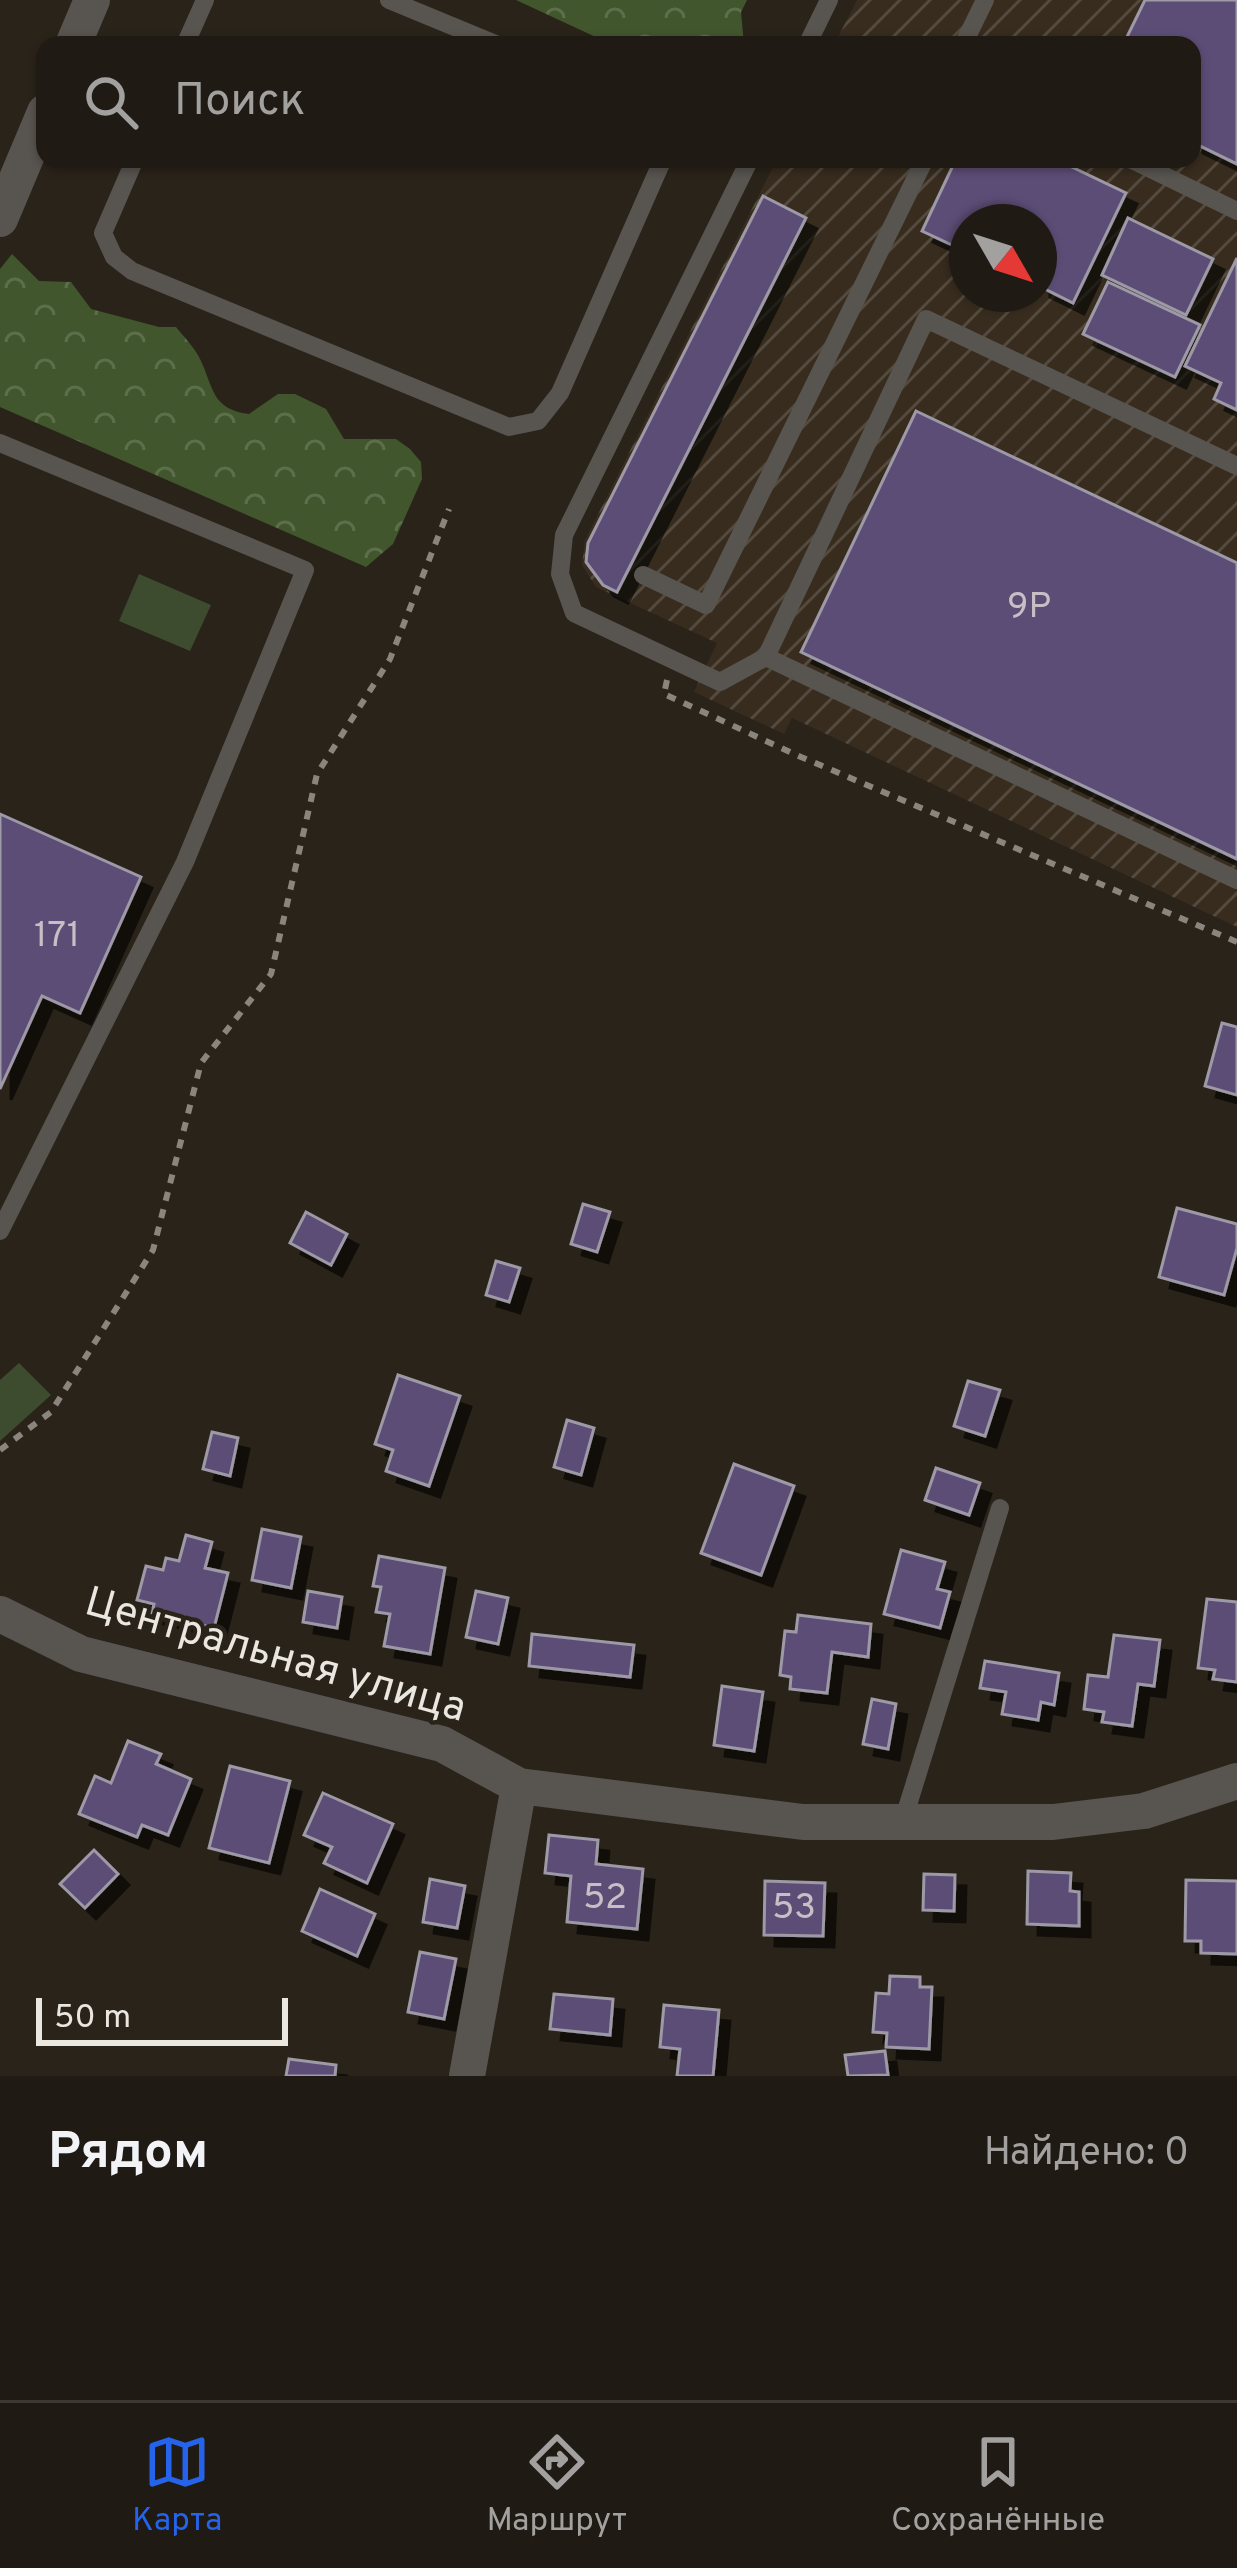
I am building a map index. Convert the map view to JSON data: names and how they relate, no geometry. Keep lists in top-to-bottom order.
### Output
{
  "streets": {
    "street": ["Центральная улица"]
  },
  "house_numbers": [
    "9Р",
    "171",
    "52",
    "53"
  ],
  "scale_bar": "50 m",
  "north": "bottom right",
  "page": {
    "search": "Поиск",
    "scale": "50 m",
    "heading": ["Рядом", "Найдено: 0"],
    "nav": ["Карта", "Маршрут", "Сохранённые"]
  }
}
